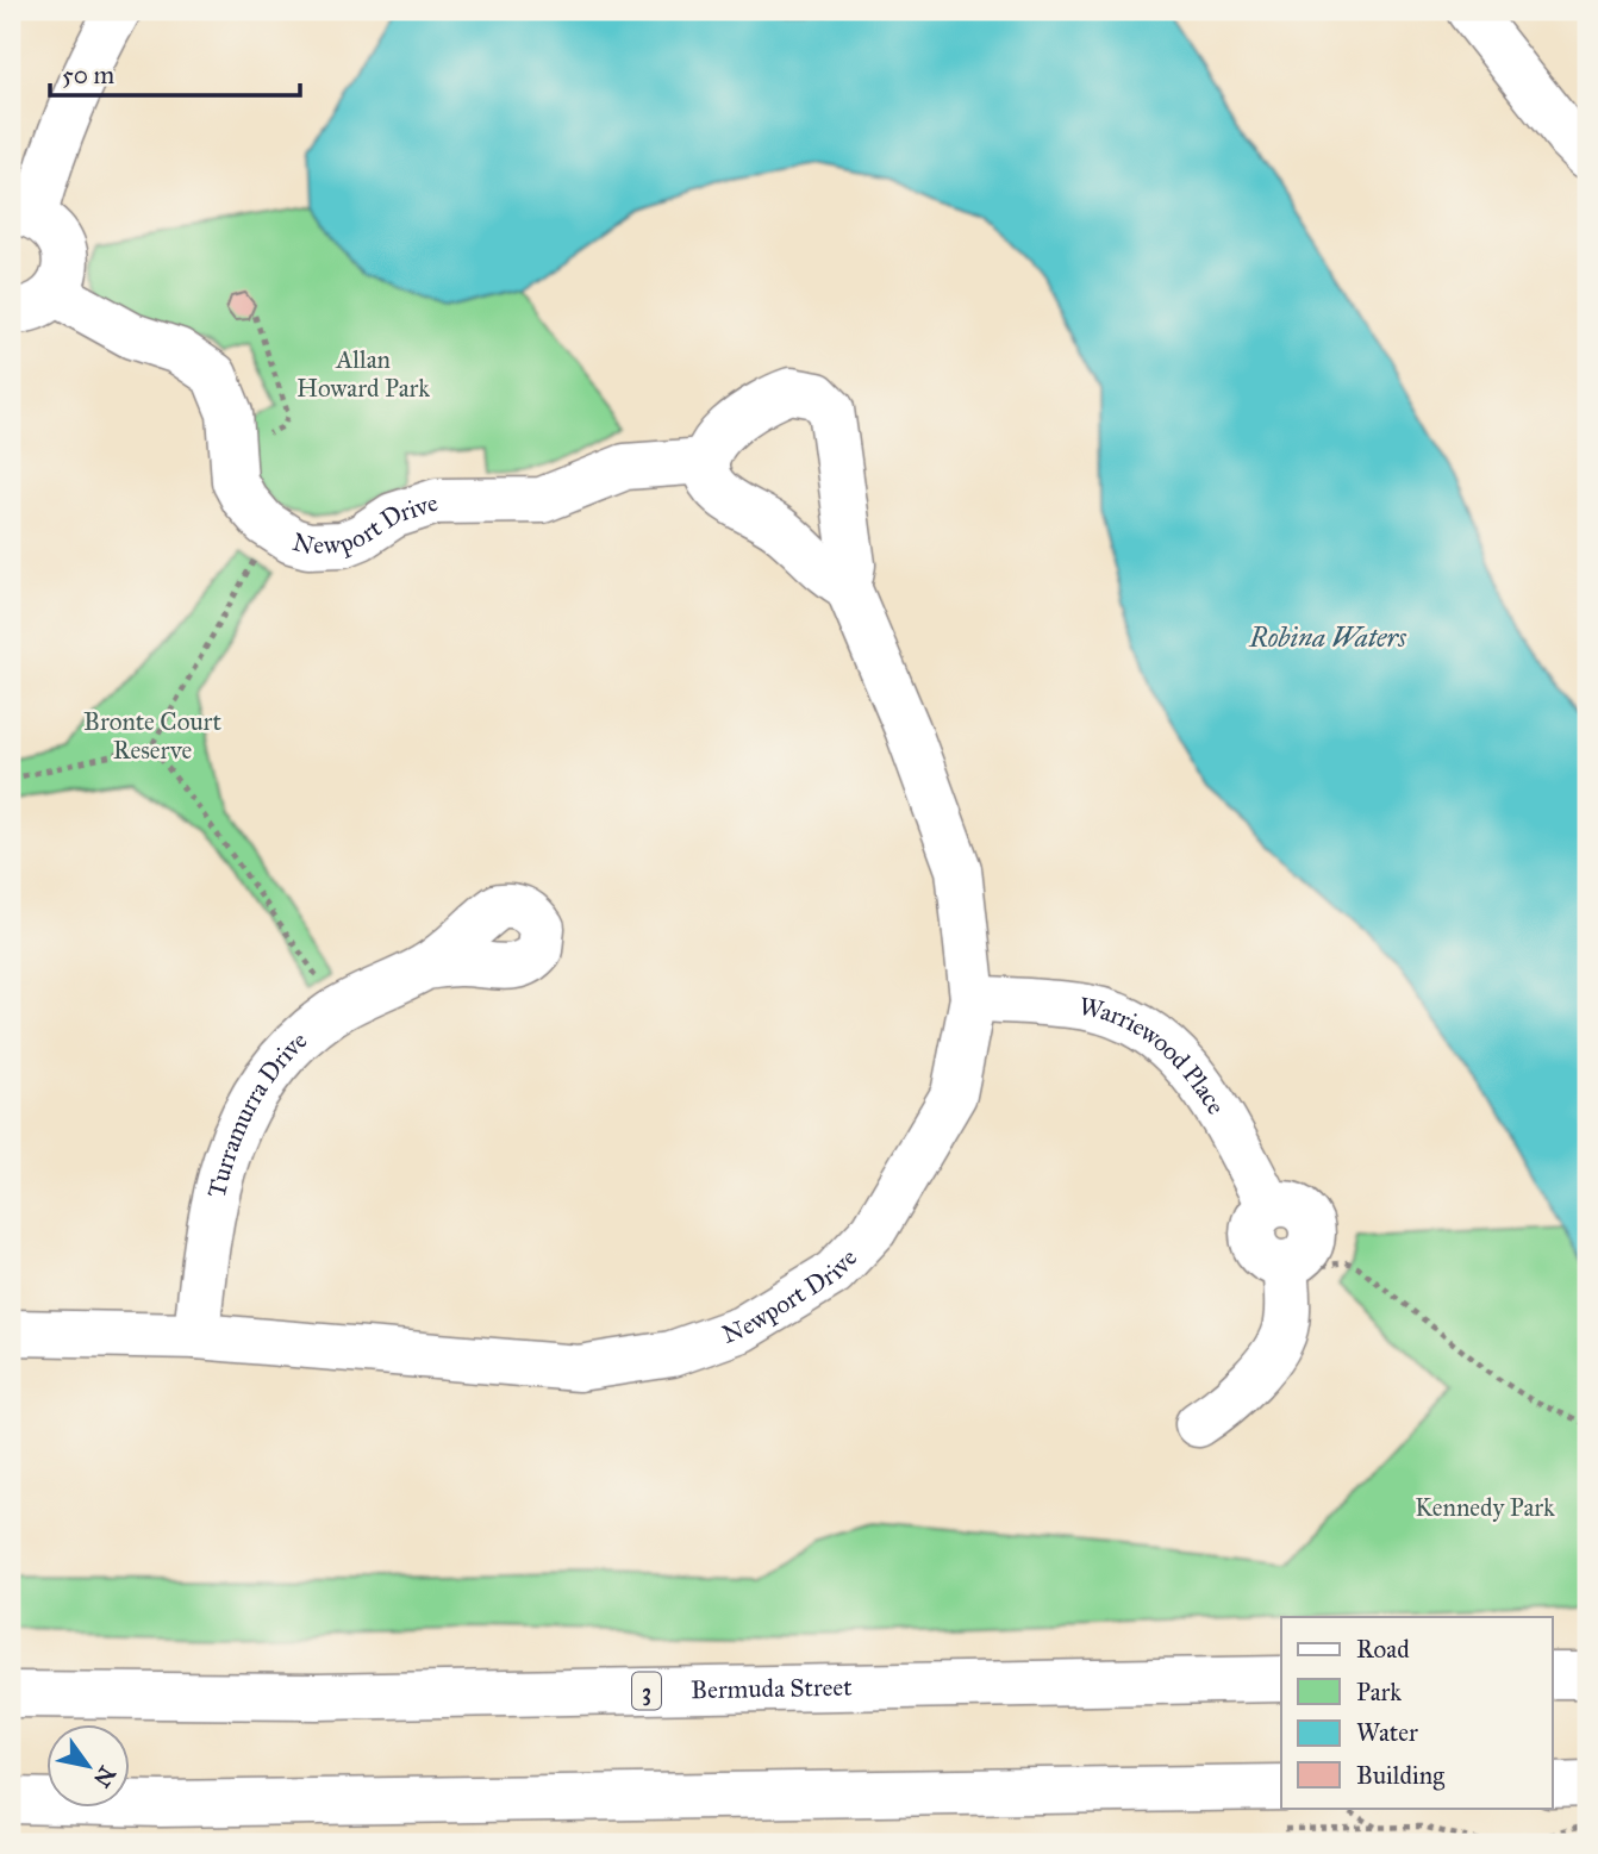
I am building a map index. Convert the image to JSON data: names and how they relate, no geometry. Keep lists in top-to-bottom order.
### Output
{
  "streets": {
    "street": [
      "Newport Drive",
      "Warriewood Place",
      "Turramurra Drive",
      "Bermuda Street",
      "3"
    ]
  },
  "crossings": [
    ["Newport Drive", "Warriewood Place"],
    ["Newport Drive", "Turramurra Drive"]
  ],
  "water": ["Robina Waters"],
  "parks": ["Allan Howard Park", "Bronte Court Reserve", "Kennedy Park"],
  "legend": [
    "Road",
    "Park",
    "Water",
    "Building"
  ],
  "scale_bar": "50 m",
  "north": "bottom right"
}
